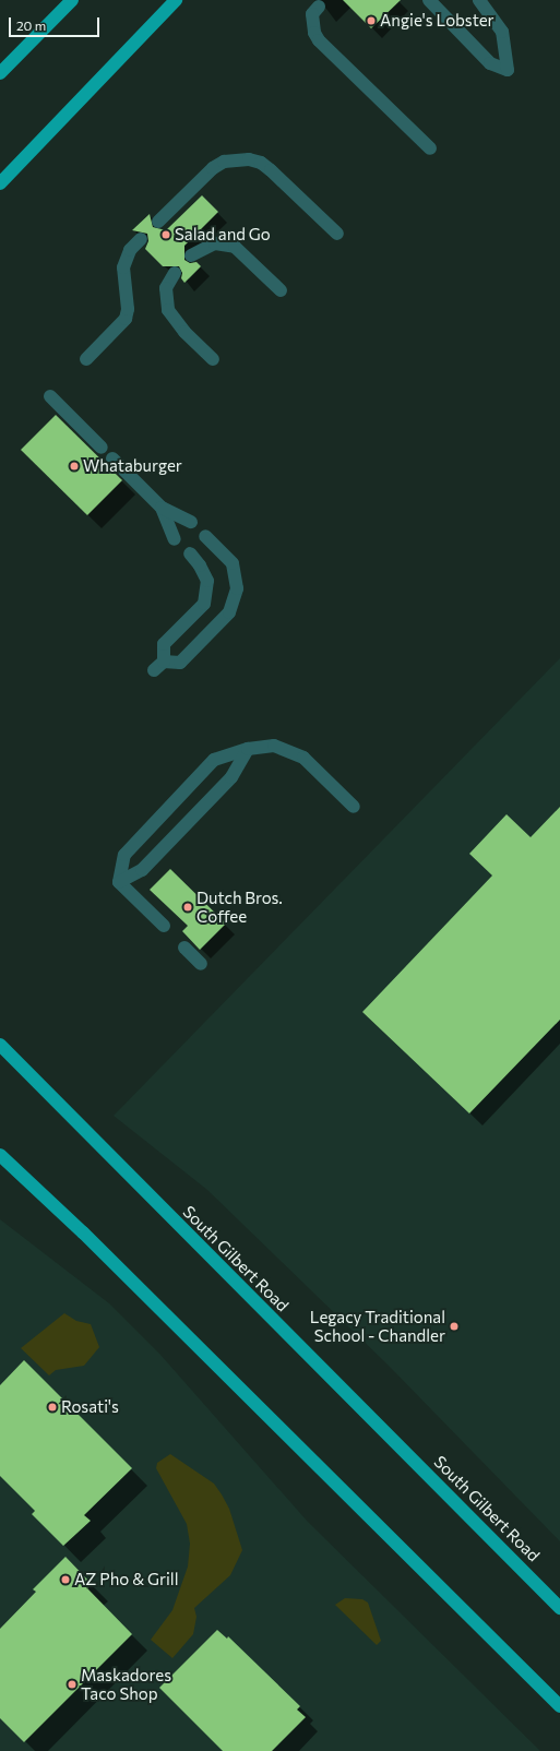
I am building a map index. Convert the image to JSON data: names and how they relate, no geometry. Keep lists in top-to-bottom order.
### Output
{
  "streets": {
    "main road": ["South Gilbert Road"]
  },
  "places": [
    "Angie's Lobster",
    "Salad and Go",
    "Whataburger",
    "Dutch Bros. Coffee",
    "Legacy Traditional School - Chandler",
    "Rosati's",
    "AZ Pho & Grill",
    "Maskadores Taco Shop"
  ],
  "scale_bar": "20 m"
}
